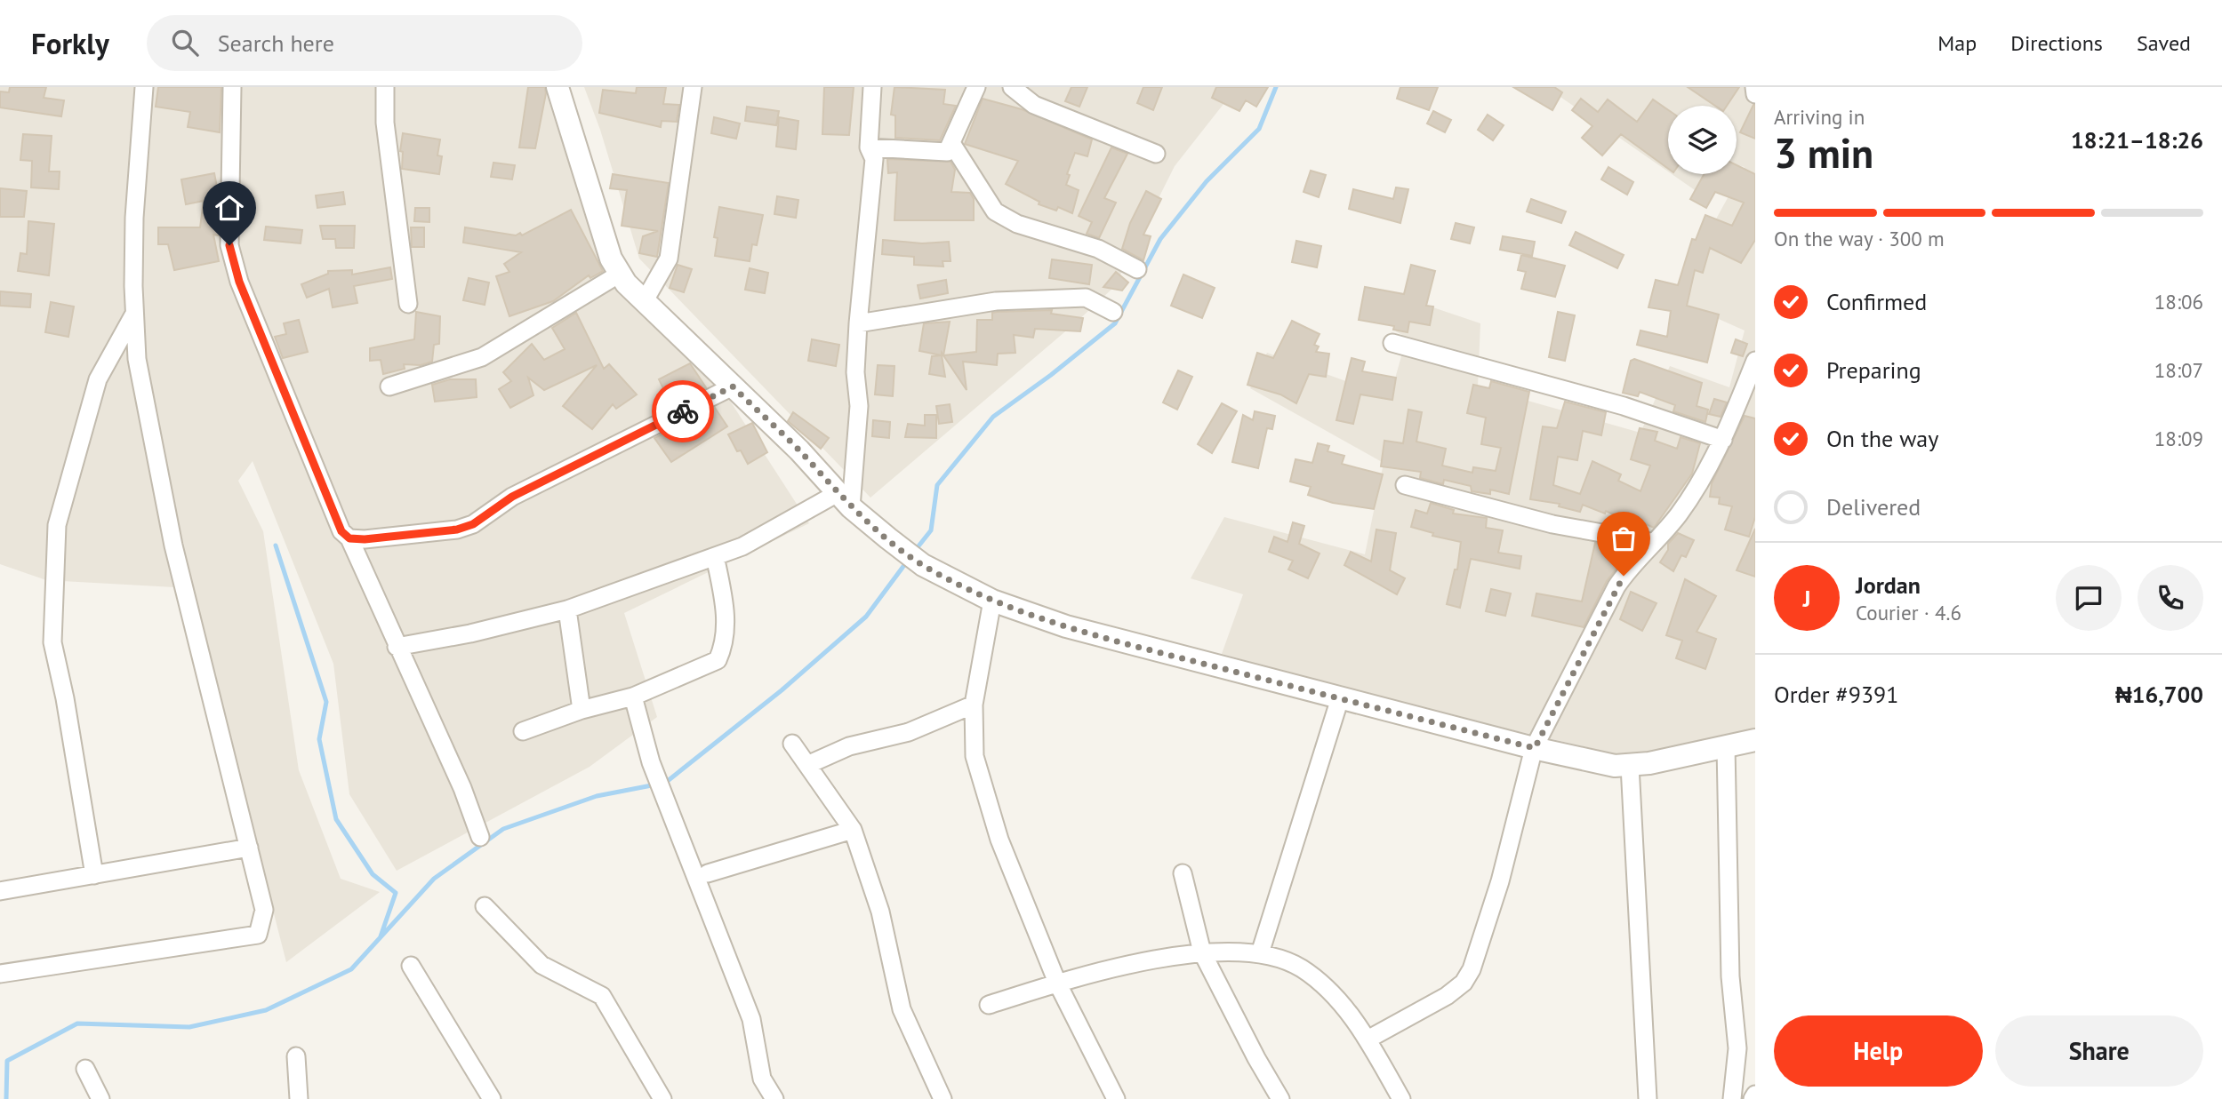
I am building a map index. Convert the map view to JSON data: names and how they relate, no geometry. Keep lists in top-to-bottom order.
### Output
{
  "page": {
    "header": "Forkly",
    "search": "Search here",
    "nav": ["Map", "Directions", "Saved"],
    "heading": ["3 min", "Arriving in", "18:21–18:26"],
    "panel": [
      "Jordan",
      "Courier · 4.6",
      "Order #9391",
      "₦16,700"
    ],
    "bar": "On the way · 300 m",
    "list": [
      ["Confirmed", "18:06"],
      ["Preparing", "18:07"],
      ["On the way", "18:09"],
      "Delivered"
    ],
    "round": "J",
    "buttons": ["Help", "Share"]
  }
}
